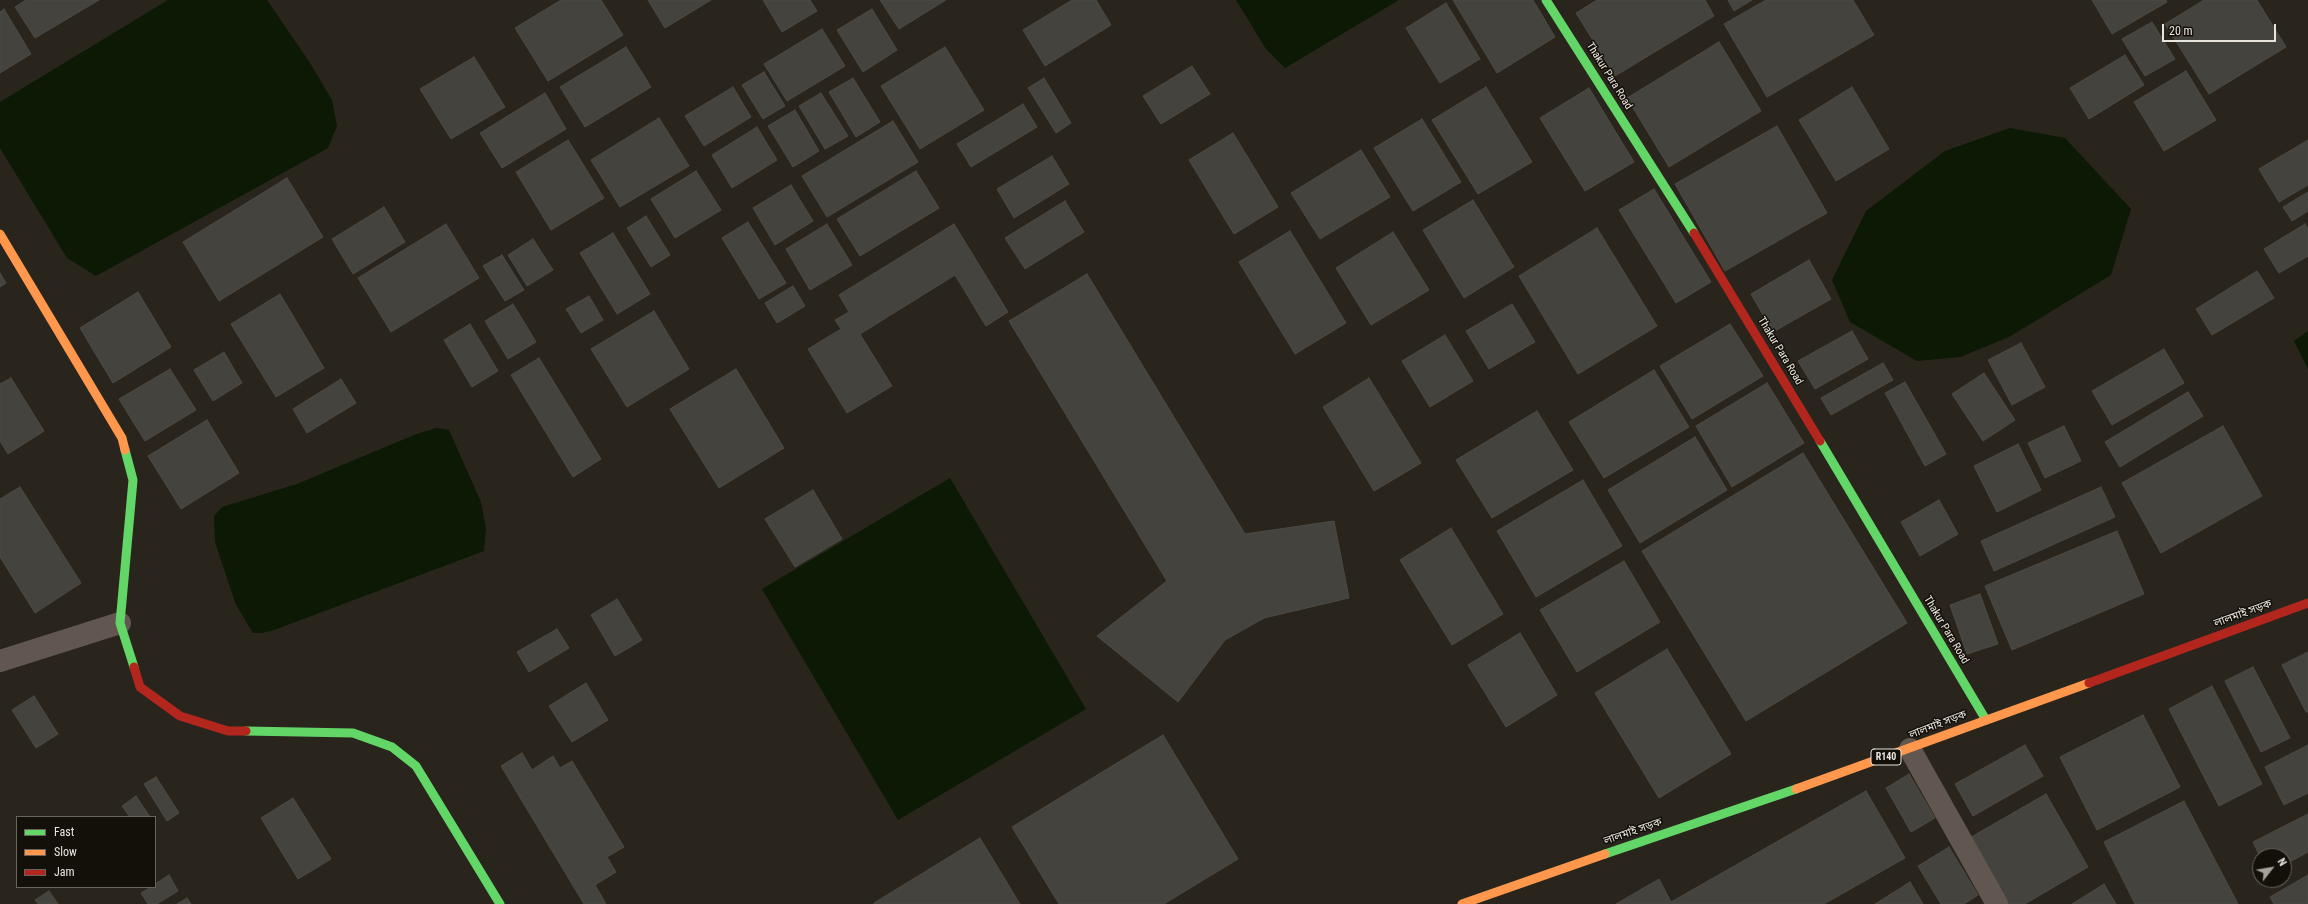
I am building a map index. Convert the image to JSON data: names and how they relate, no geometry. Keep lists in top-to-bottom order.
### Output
{
  "streets": {
    "street": ["Thakur Para Road", "লালমাই সড়ক", "R140"]
  },
  "crossings": [
    ["Thakur Para Road", "লালমাই সড়ক"]
  ],
  "legend": ["Fast", "Slow", "Jam"],
  "scale_bar": "20 m",
  "north": "top right"
}
